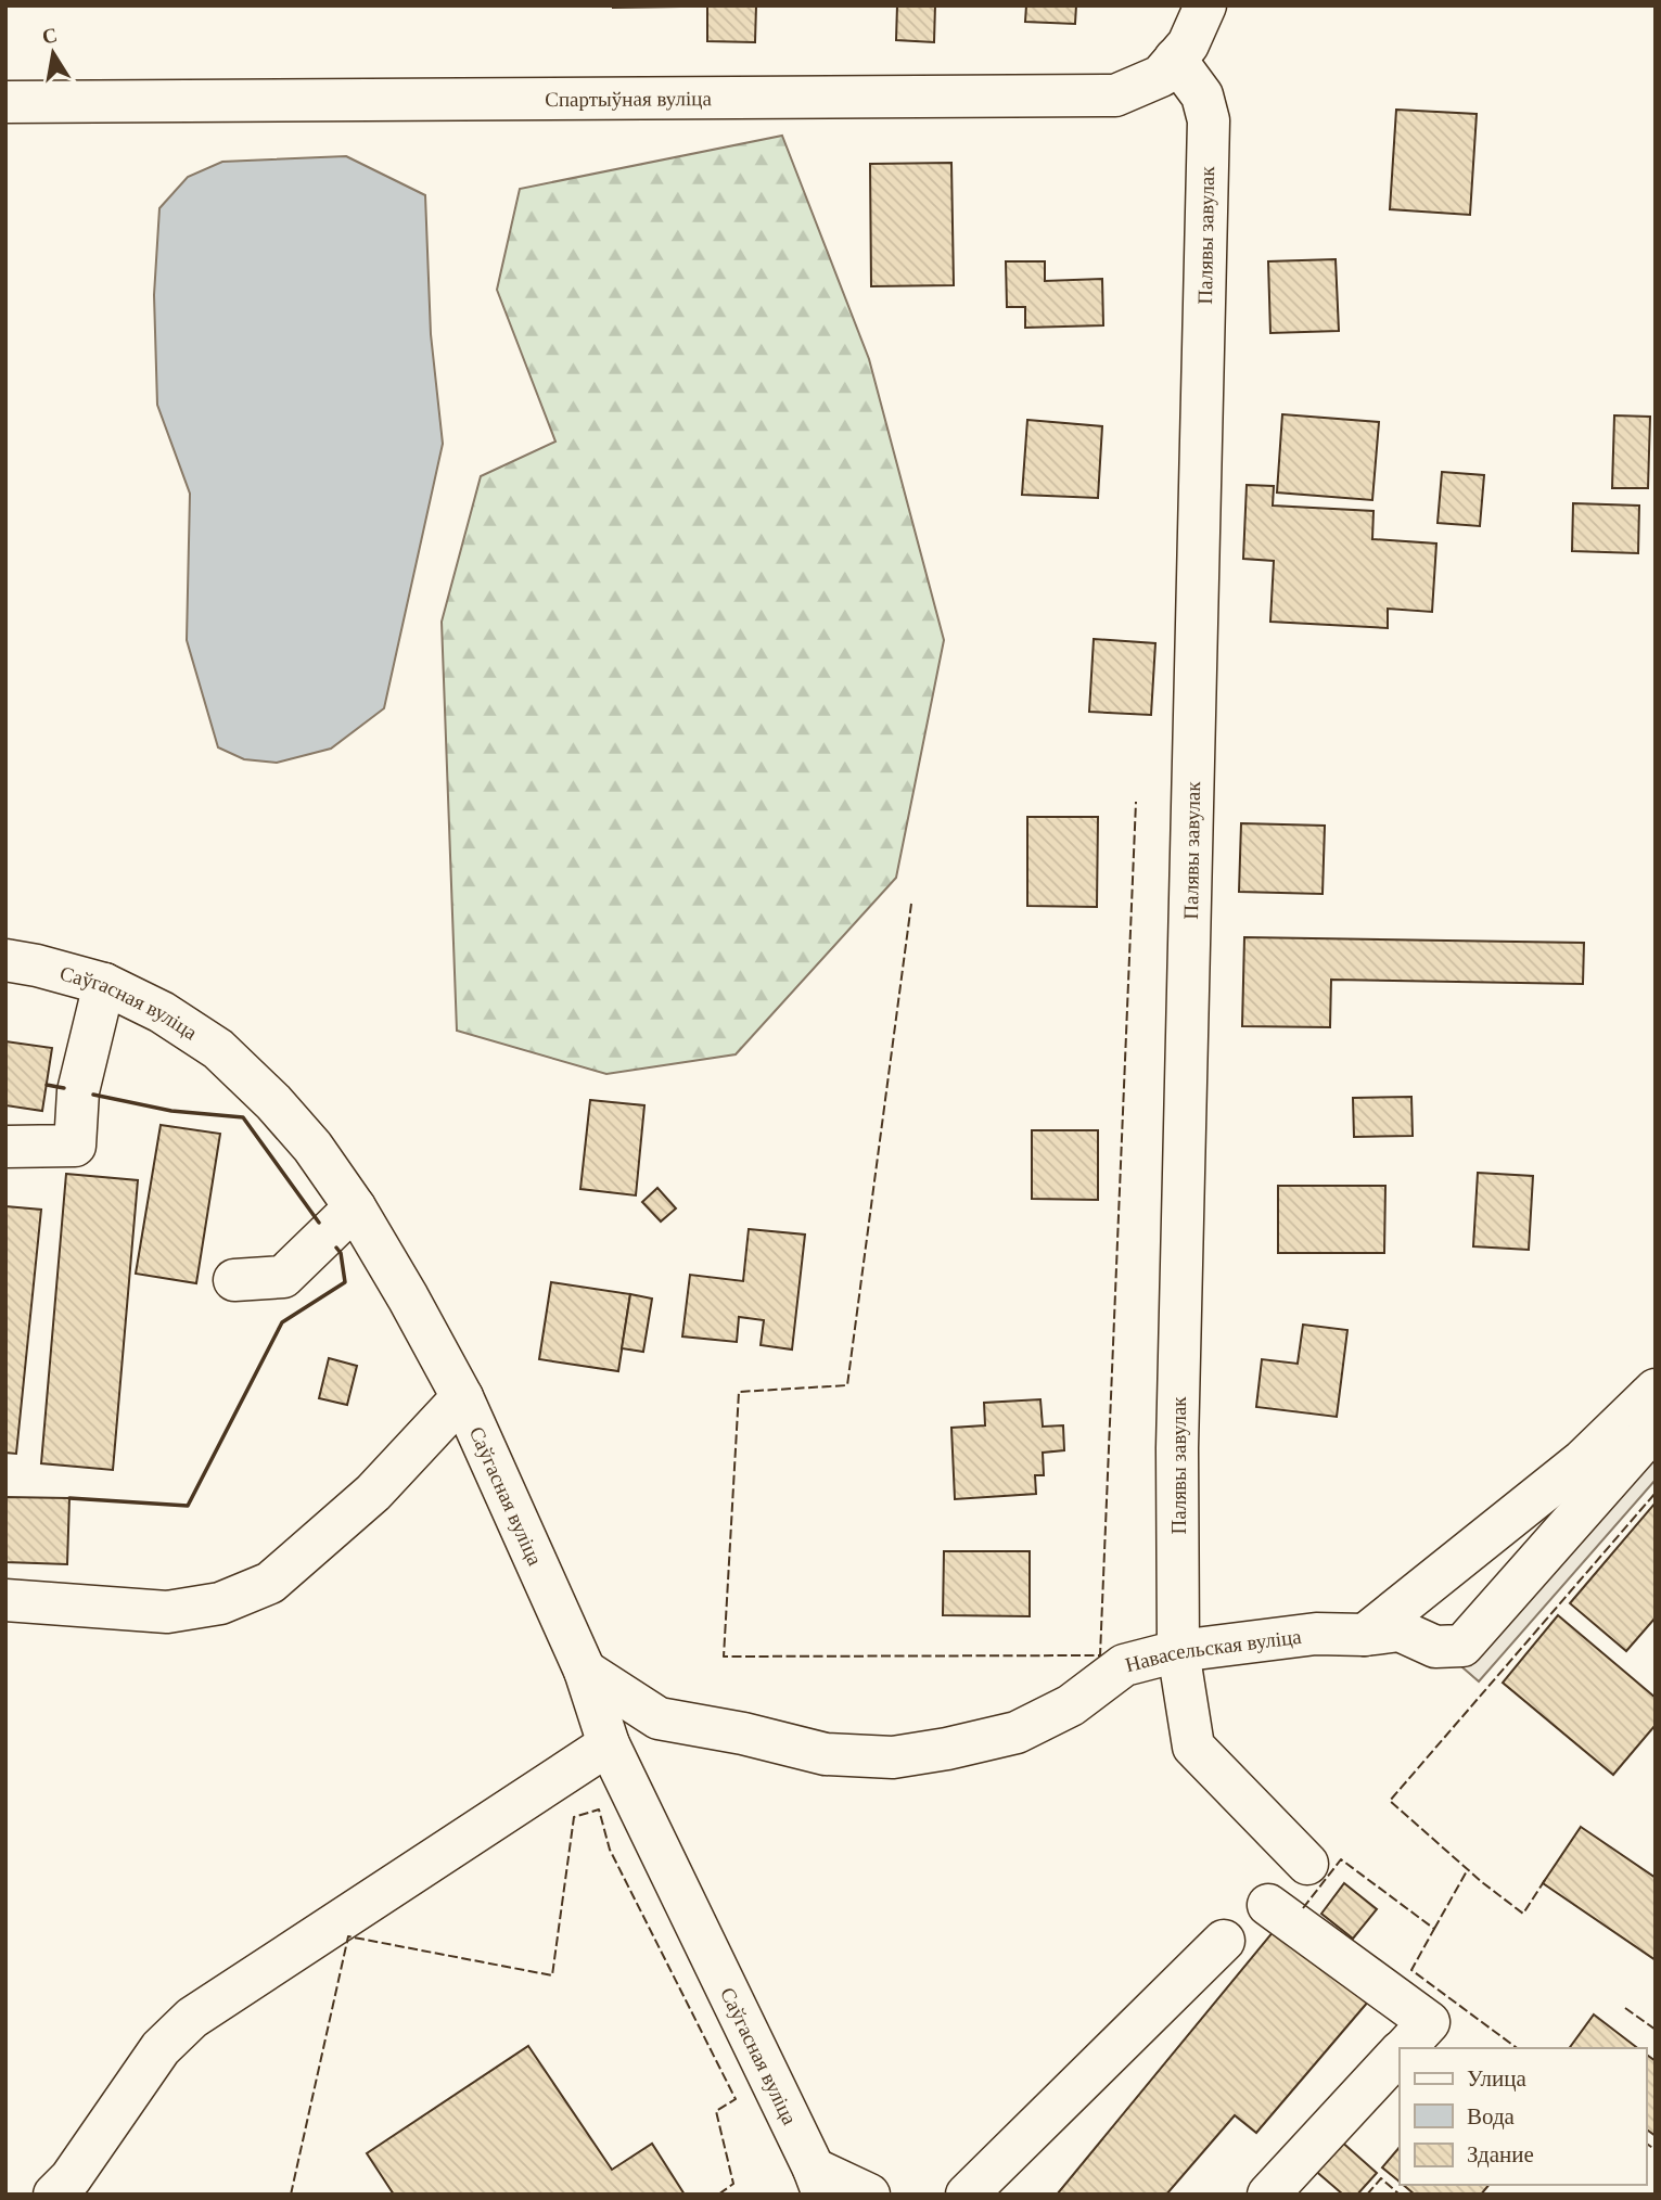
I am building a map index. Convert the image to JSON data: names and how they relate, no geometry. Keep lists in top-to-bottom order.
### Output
{
  "streets": {
    "street": [
      "Спартыўная вуліца",
      "Палявы завулак",
      "Саўгасная вуліца",
      "Навасельская вуліца"
    ]
  },
  "crossings": [
    ["Спартыўная вуліца", "Палявы завулак"],
    ["Палявы завулак", "Навасельская вуліца"],
    ["Саўгасная вуліца", "Навасельская вуліца"]
  ],
  "legend": ["Улица", "Вода", "Здание"],
  "north": "top"
}
